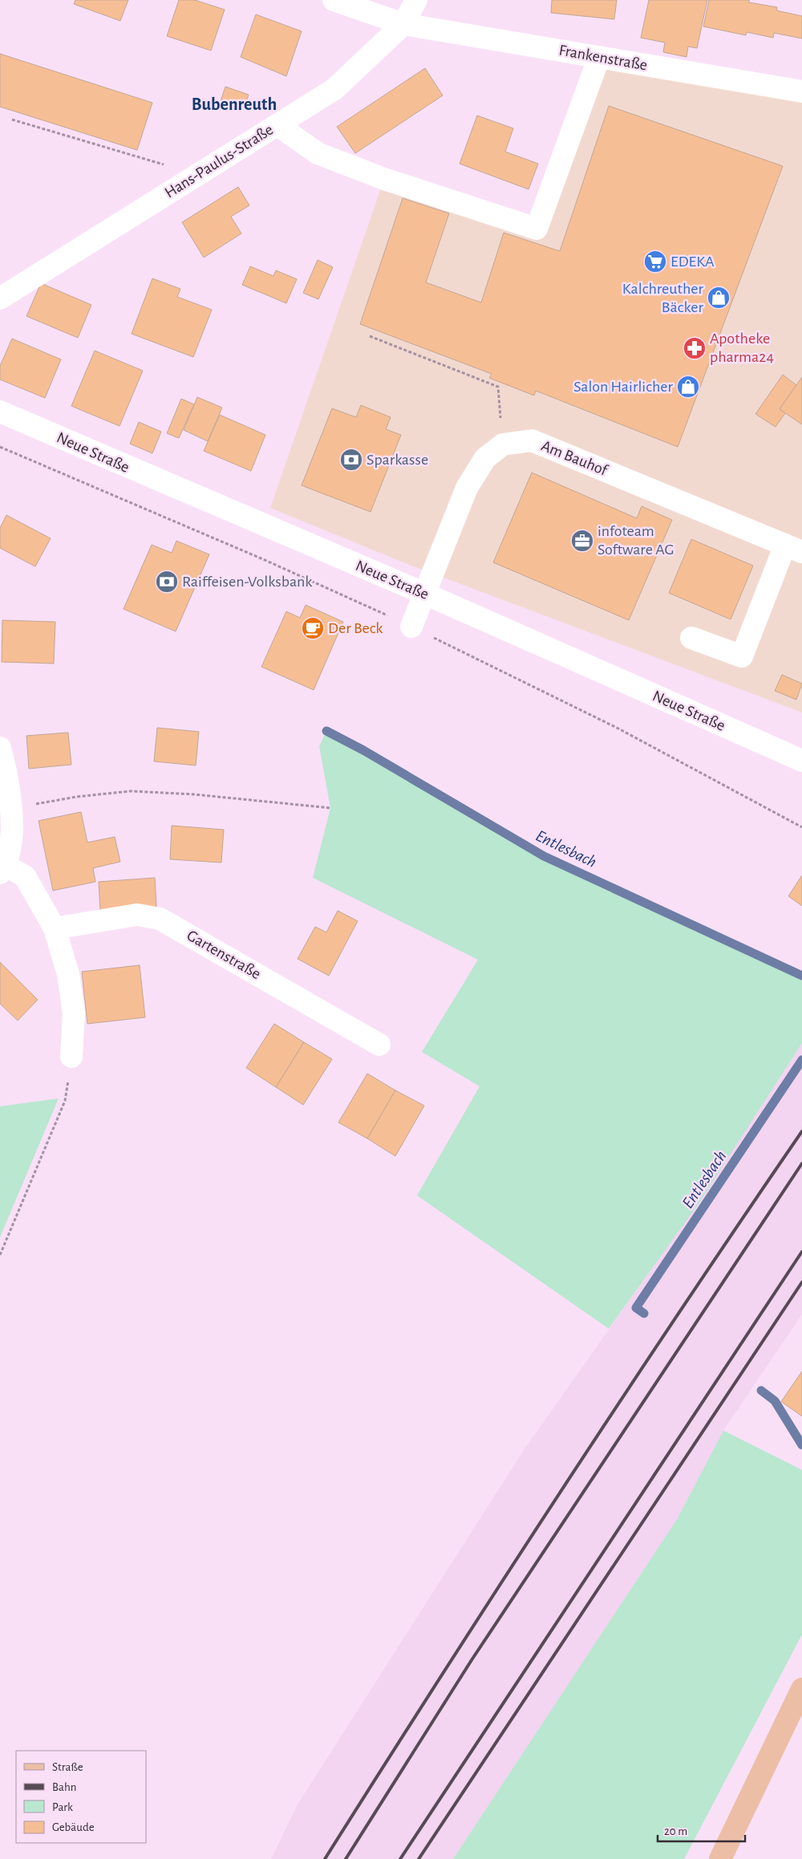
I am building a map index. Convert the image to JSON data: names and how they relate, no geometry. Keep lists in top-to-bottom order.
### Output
{
  "streets": {
    "street": [
      "Frankenstraße",
      "Hans-Paulus-Straße",
      "Neue Straße",
      "Am Bauhof",
      "Gartenstraße"
    ]
  },
  "crossings": [
    ["Frankenstraße", "Hans-Paulus-Straße"],
    ["Neue Straße", "Am Bauhof"]
  ],
  "districts": ["Bubenreuth"],
  "water": ["Entlesbach"],
  "places": {
    "supermarket": ["EDEKA"],
    "shop": ["Kalchreuther Bäcker", "Salon Hairlicher"],
    "pharmacy": ["Apotheke pharma24"],
    "bank": ["Sparkasse", "Raiffeisen-Volksbank"],
    "office": ["infoteam Software AG"],
    "cafe": ["Der Beck"]
  },
  "legend": [
    "Straße",
    "Bahn",
    "Park",
    "Gebäude"
  ],
  "scale_bar": "20 m"
}
